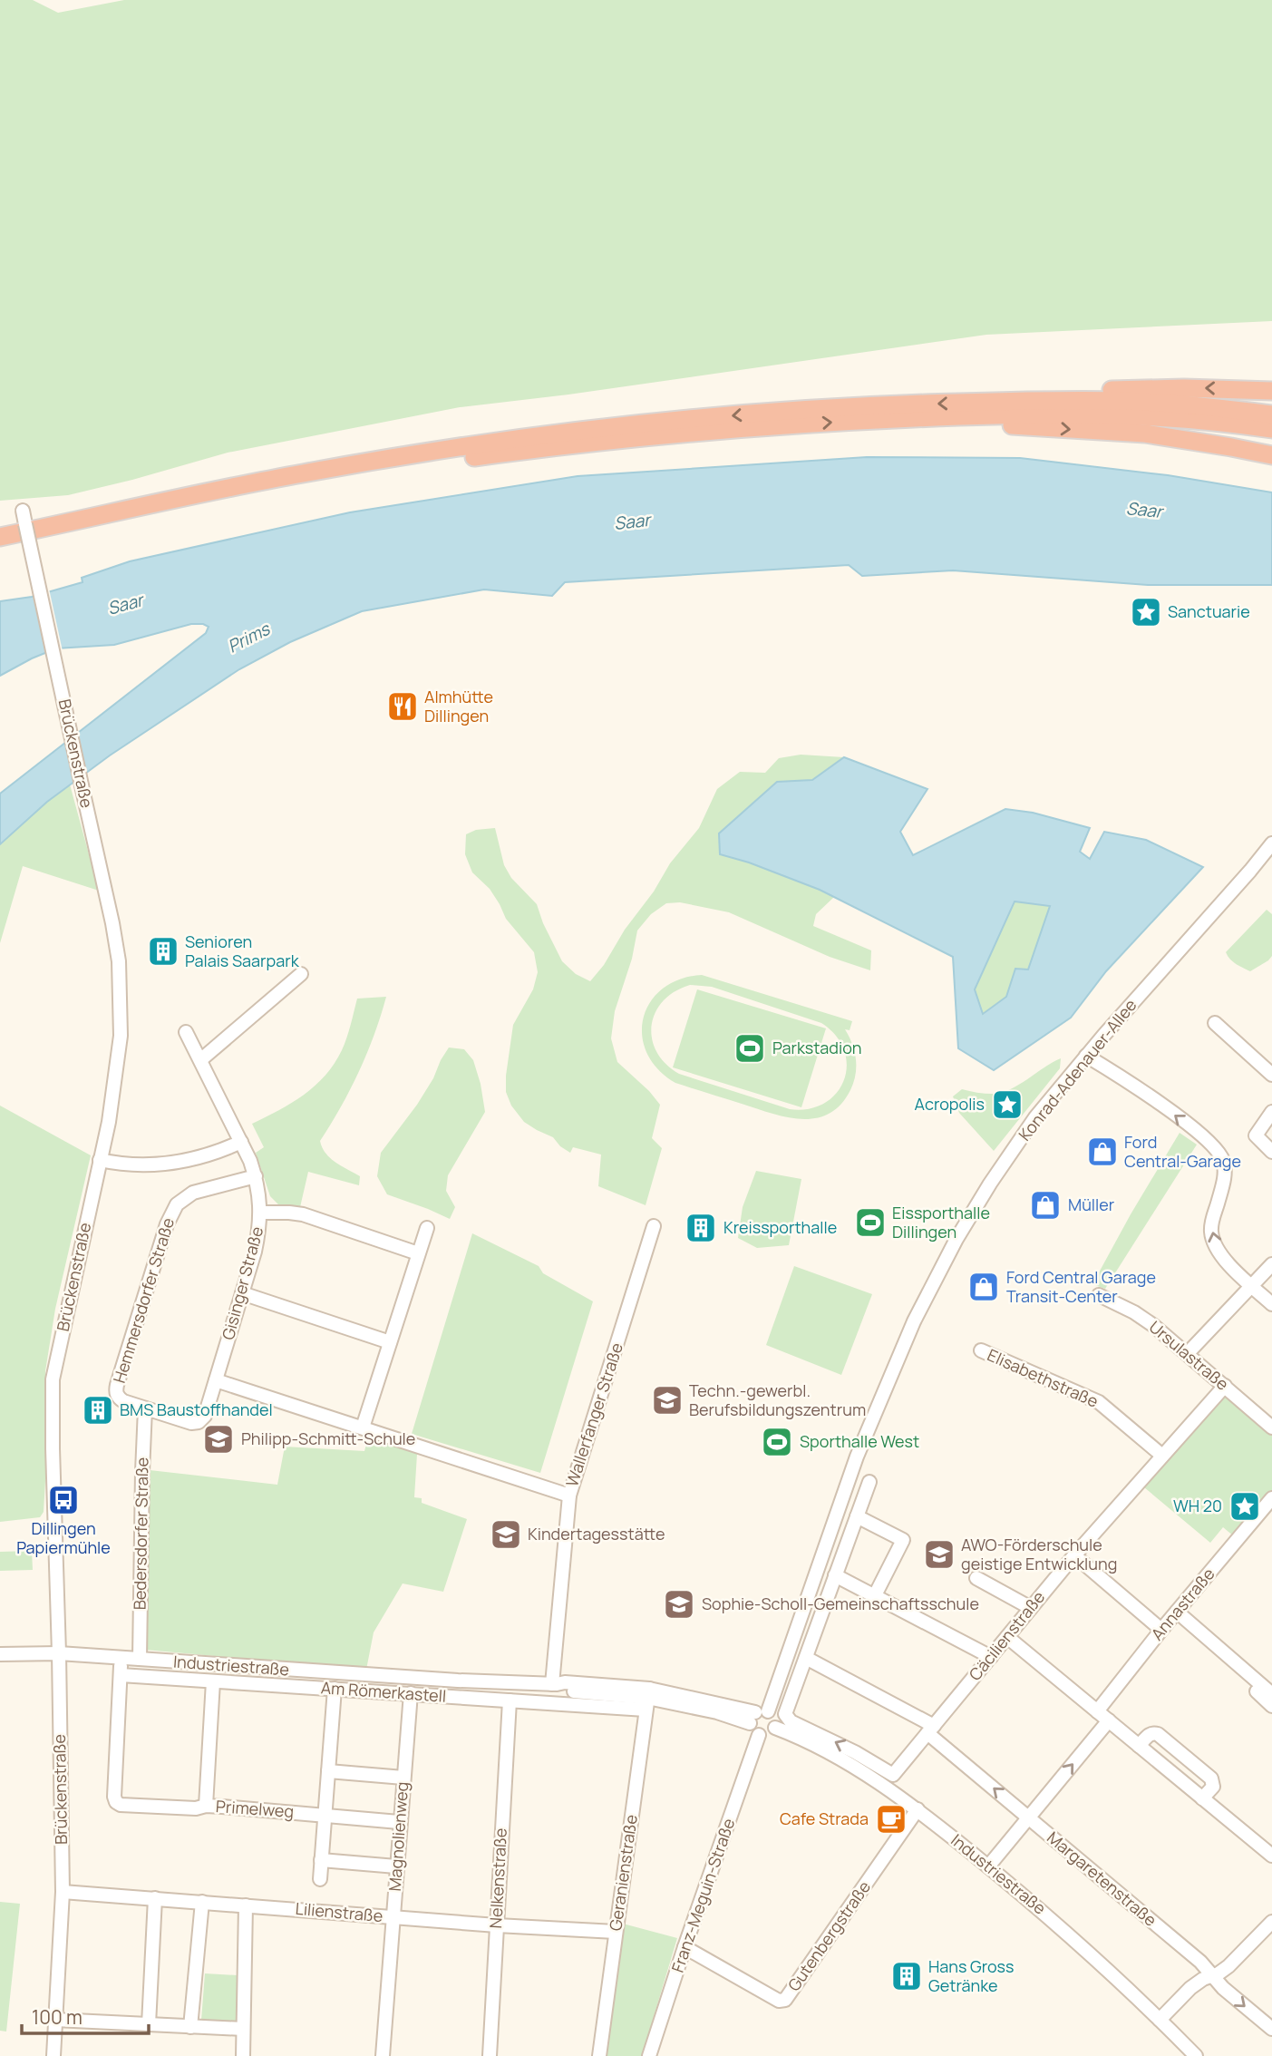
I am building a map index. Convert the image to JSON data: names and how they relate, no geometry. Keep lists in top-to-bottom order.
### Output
{
  "streets": {
    "street": [
      "Brückenstraße",
      "Konrad-Adenauer-Allee",
      "Gisinger Straße",
      "Hemmersdorfer Straße",
      "Ursulastraße",
      "Elisabethstraße",
      "Wallerfanger Straße",
      "Bedersdorfer Straße",
      "Annastraße",
      "Cäcilienstraße",
      "Industriestraße",
      "Am Römerkastell",
      "Primelweg",
      "Magnolienweg",
      "Geranienstraße",
      "Nelkenstraße",
      "Margaretenstraße",
      "Franz-Meguin-Straße",
      "Lilienstraße",
      "Gutenbergstraße"
    ]
  },
  "crossings": [
    ["Brückenstraße", "Industriestraße"],
    ["Brückenstraße", "Lilienstraße"],
    ["Konrad-Adenauer-Allee", "Industriestraße"],
    ["Konrad-Adenauer-Allee", "Franz-Meguin-Straße"],
    ["Gisinger Straße", "Hemmersdorfer Straße"],
    ["Hemmersdorfer Straße", "Bedersdorfer Straße"],
    ["Ursulastraße", "Cäcilienstraße"],
    ["Elisabethstraße", "Cäcilienstraße"],
    ["Wallerfanger Straße", "Industriestraße"],
    ["Bedersdorfer Straße", "Industriestraße"],
    ["Cäcilienstraße", "Margaretenstraße"],
    ["Industriestraße", "Am Römerkastell"],
    ["Industriestraße", "Geranienstraße"],
    ["Industriestraße", "Franz-Meguin-Straße"],
    ["Industriestraße", "Gutenbergstraße"],
    ["Am Römerkastell", "Primelweg"],
    ["Am Römerkastell", "Magnolienweg"],
    ["Am Römerkastell", "Geranienstraße"],
    ["Am Römerkastell", "Nelkenstraße"],
    ["Primelweg", "Magnolienweg"],
    ["Magnolienweg", "Lilienstraße"],
    ["Geranienstraße", "Lilienstraße"],
    ["Nelkenstraße", "Lilienstraße"],
    ["Franz-Meguin-Straße", "Gutenbergstraße"]
  ],
  "water": ["Saar", "Prims"],
  "places": {
    "place": ["Sanctuarie", "Acropolis", "WH 20"],
    "restaurant": ["Almhütte Dillingen"],
    "building": [
      "Senioren Palais Saarpark",
      "Kreissporthalle",
      "BMS Baustoffhandel",
      "Hans Gross Getränke"
    ],
    "sports": ["Parkstadion", "Eissporthalle Dillingen", "Sporthalle West"],
    "shop": ["Ford Central-Garage", "Müller", "Ford Central Garage Transit-Center"],
    "school or university": [
      "Techn.-gewerbl. Berufsbildungszentrum",
      "Philipp-Schmitt-Schule",
      "Kindertagesstätte",
      "AWO-Förderschule geistige Entwicklung",
      "Sophie-Scholl-Gemeinschaftsschule"
    ],
    "bus stop": ["Dillingen Papiermühle"],
    "cafe": ["Cafe Strada"]
  },
  "scale_bar": "100 m"
}
